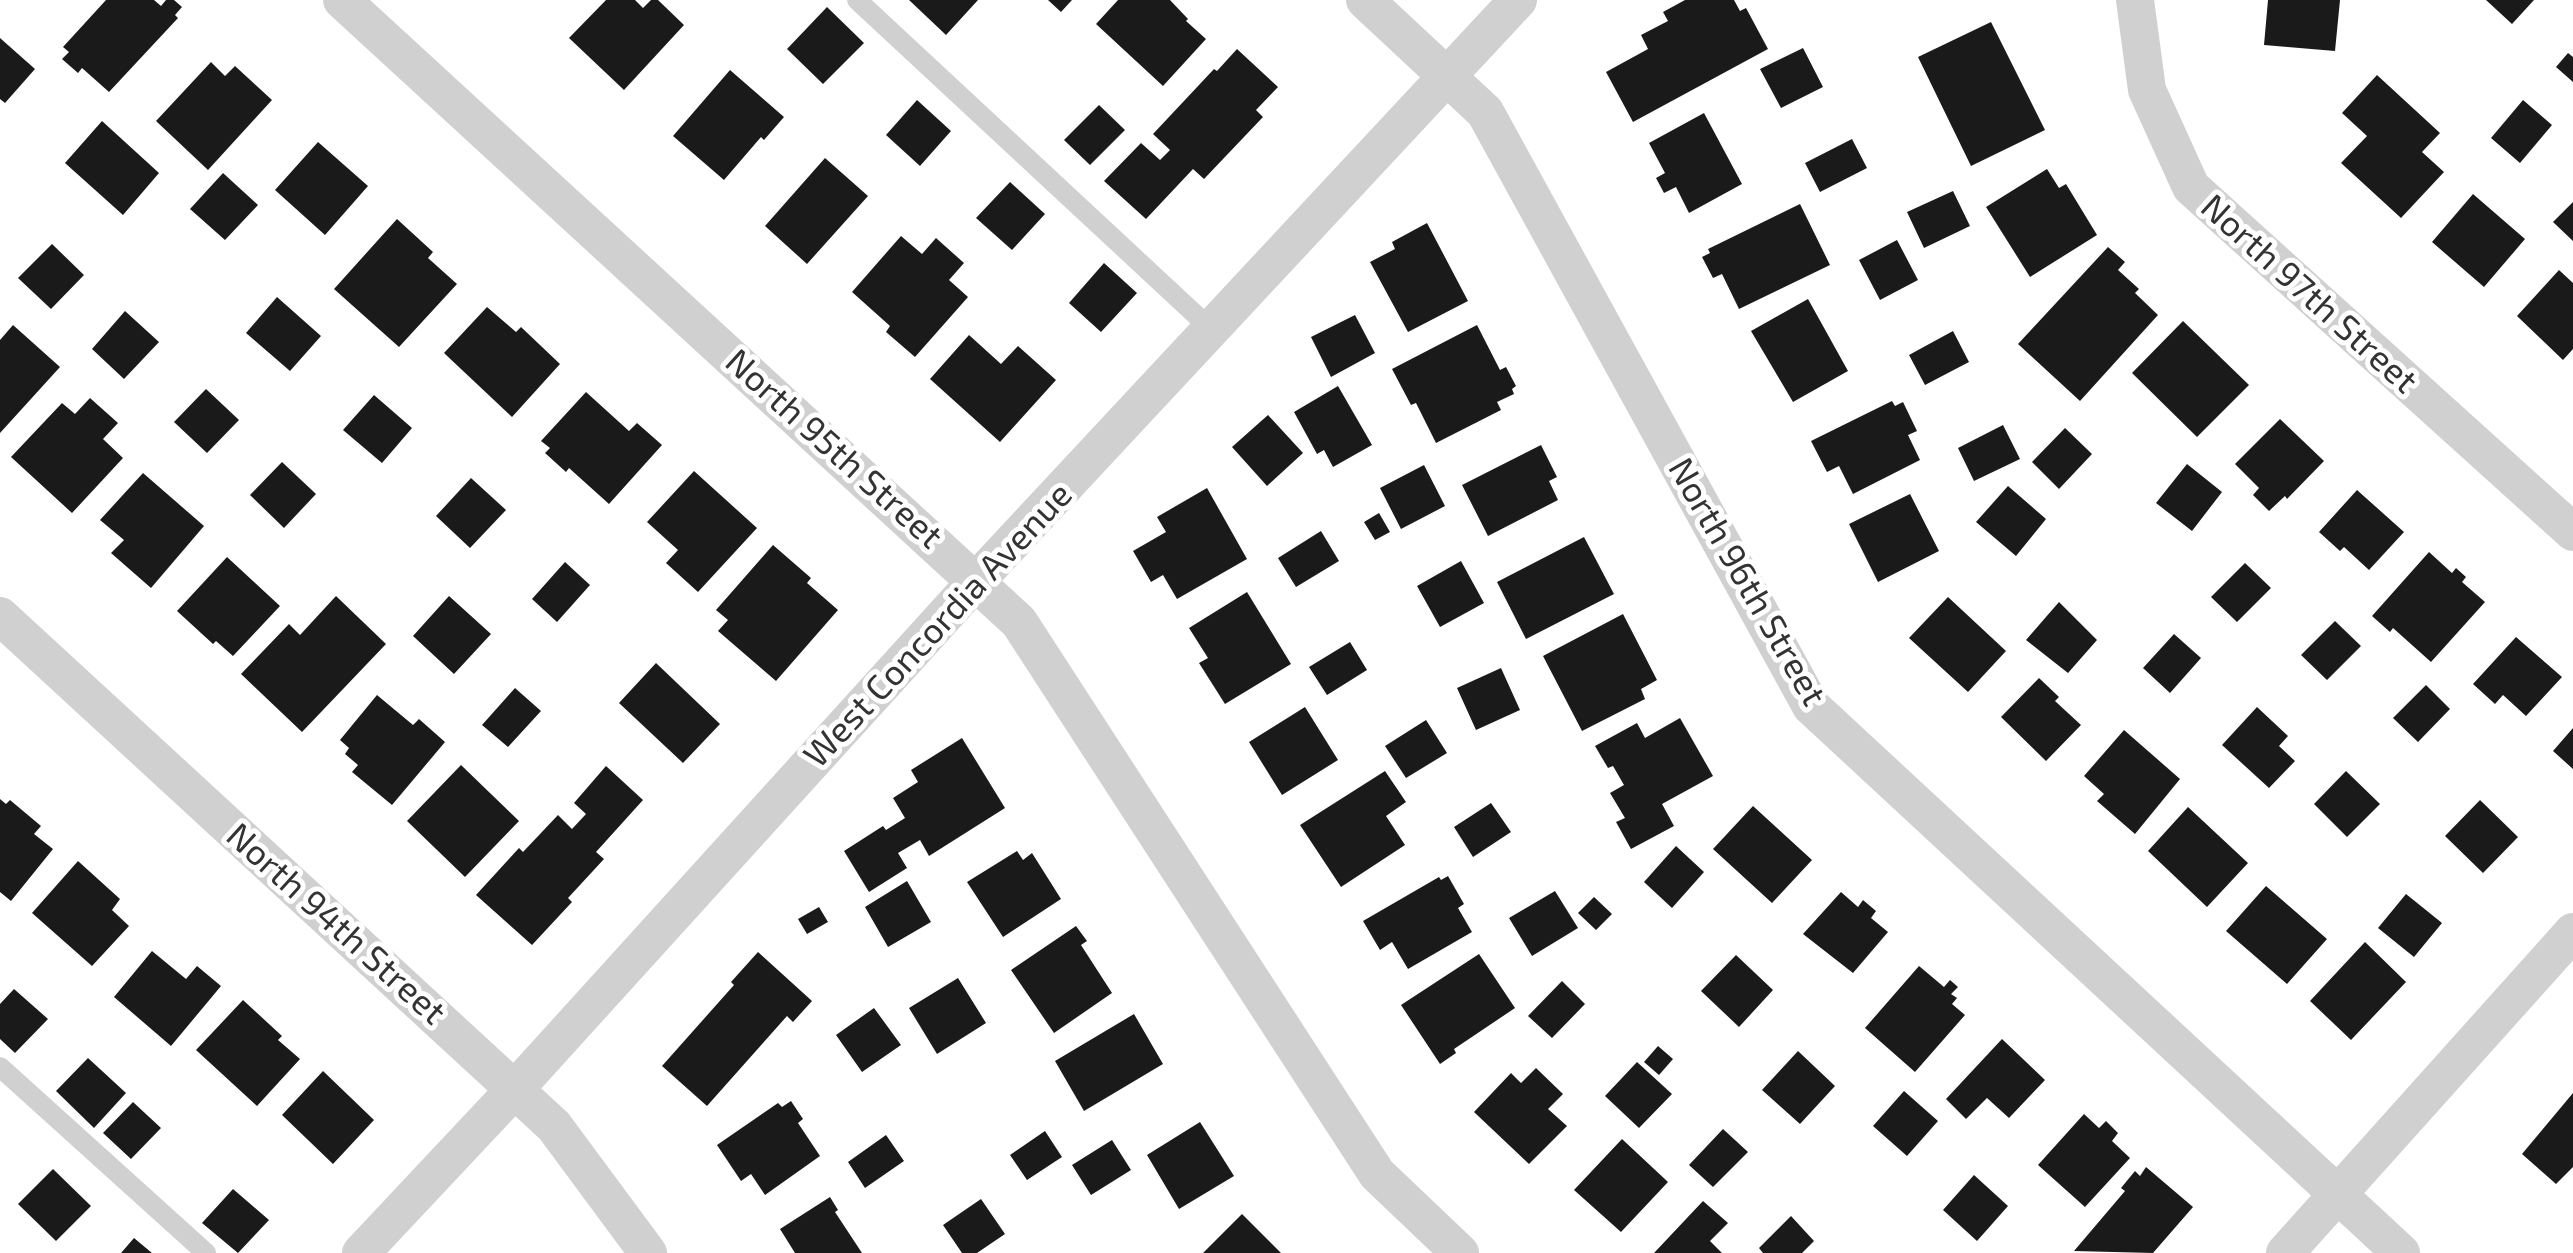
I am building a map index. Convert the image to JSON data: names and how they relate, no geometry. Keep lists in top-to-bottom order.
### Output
{
  "streets": {
    "street": [
      "North 97th Street",
      "North 95th Street",
      "North 96th Street",
      "West Concordia Avenue",
      "North 94th Street"
    ]
  },
  "crossings": [
    ["North 95th Street", "West Concordia Avenue"],
    ["North 96th Street", "West Concordia Avenue"],
    ["West Concordia Avenue", "North 94th Street"]
  ]
}
